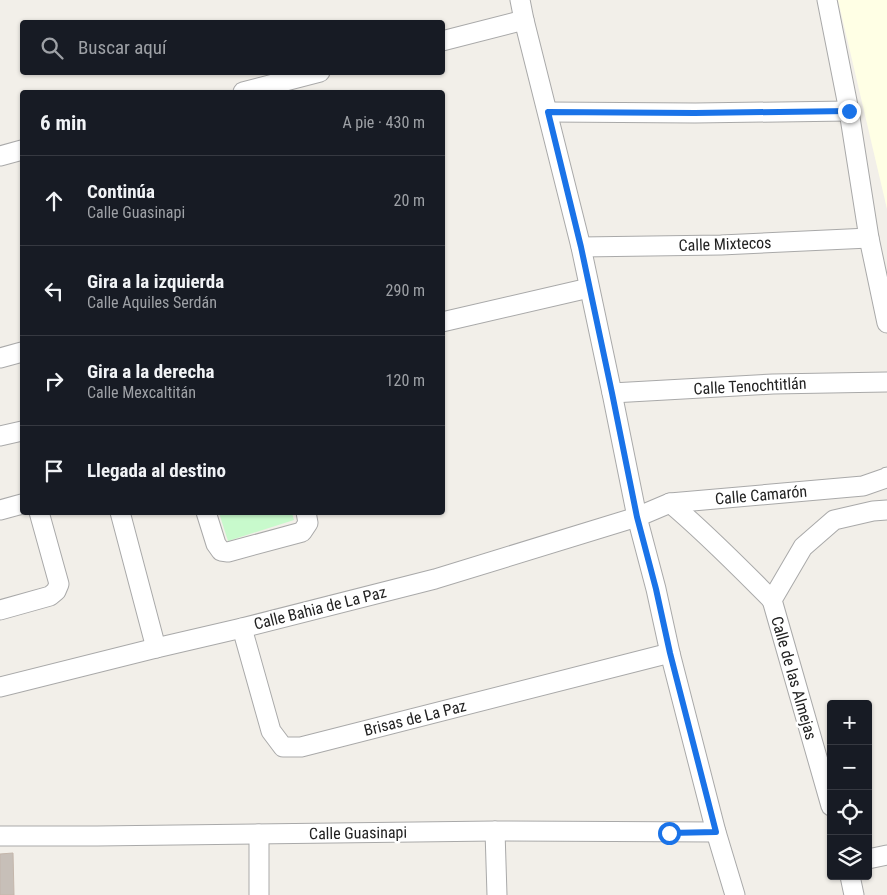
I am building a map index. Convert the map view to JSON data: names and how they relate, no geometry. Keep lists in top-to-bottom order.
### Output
{
  "streets": {
    "street": [
      "Calle Mixtecos",
      "Calle Tenochtitlán",
      "Calle Camarón",
      "Calle Bahia de La Paz",
      "Calle de las Almejas",
      "Brisas de La Paz",
      "Calle Guasinapi"
    ]
  },
  "crossings": [
    ["Calle Camarón", "Calle Bahia de La Paz"],
    ["Calle Bahia de La Paz", "Brisas de La Paz"]
  ],
  "page": {
    "search": "Buscar aquí",
    "heading": ["6 min", "A pie · 430 m"],
    "list": [
      ["Continúa", "Calle Guasinapi", "20 m"],
      ["Gira a la izquierda", "Calle Aquiles Serdán", "290 m"],
      ["Gira a la derecha", "Calle Mexcaltitán", "120 m"],
      "Llegada al destino"
    ],
    "map_buttons": ["+", "−"]
  }
}
